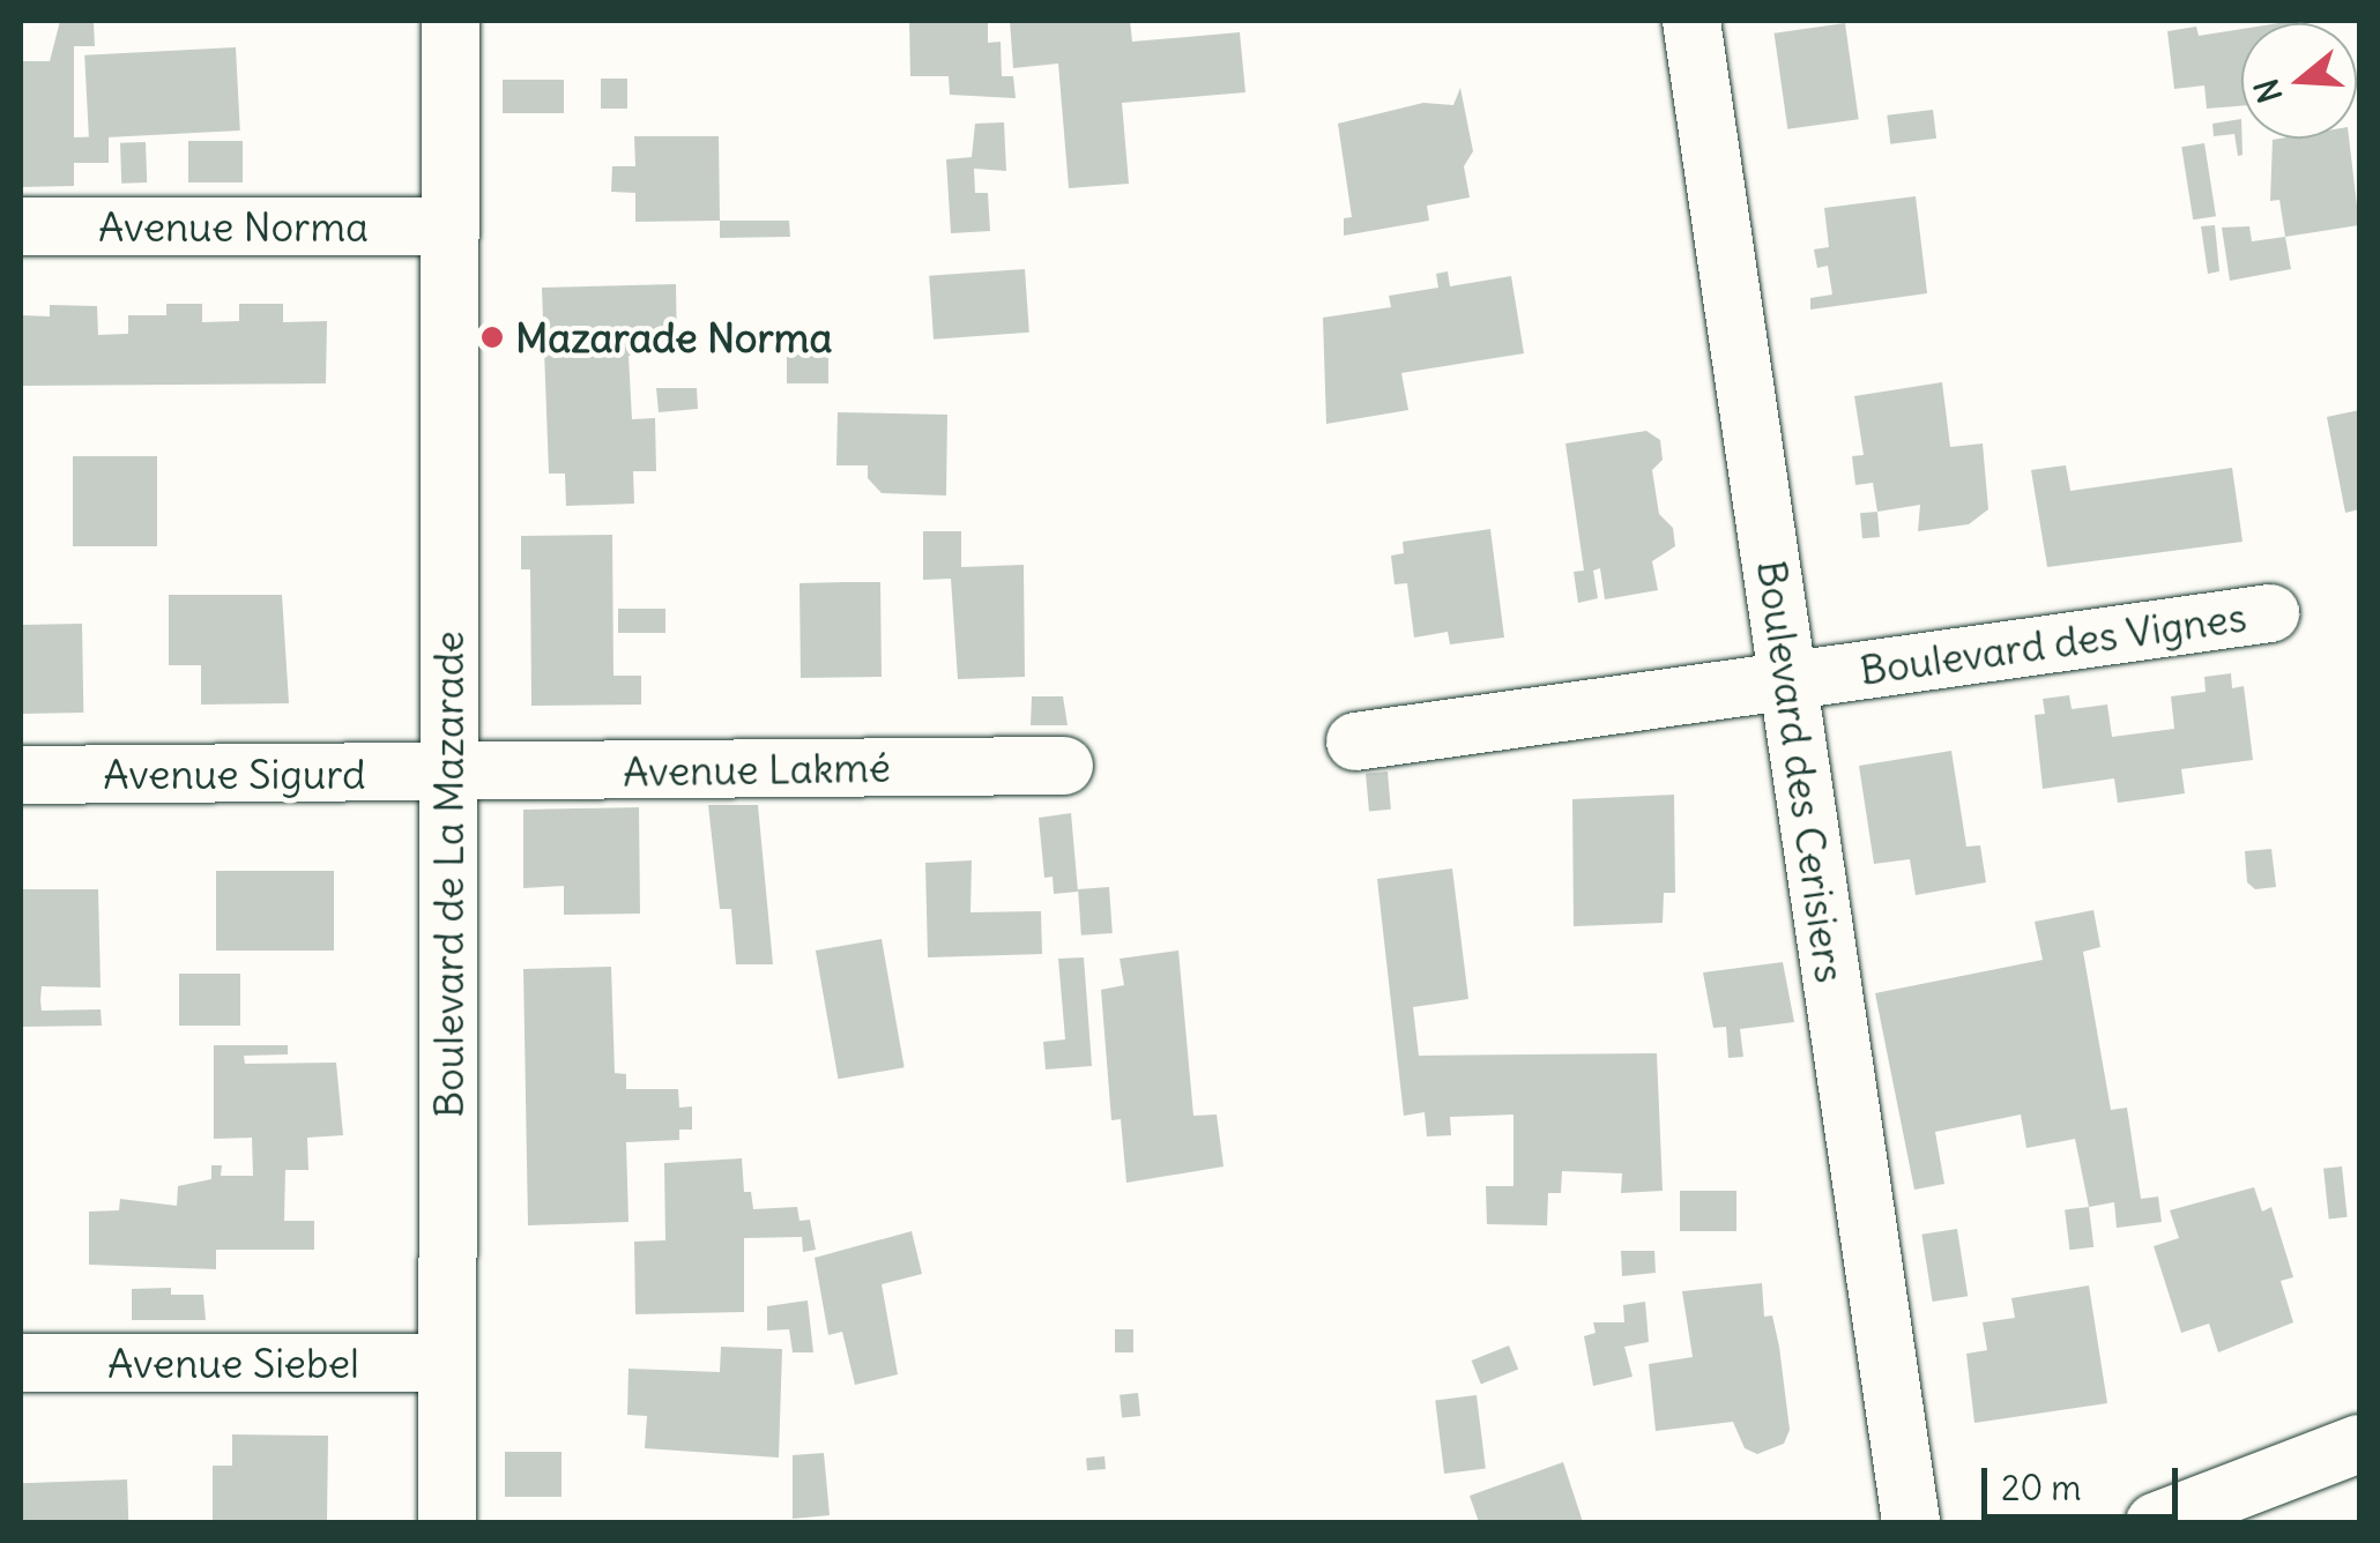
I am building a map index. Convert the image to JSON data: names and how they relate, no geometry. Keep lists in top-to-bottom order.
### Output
{
  "streets": {
    "street": [
      "Avenue Norma",
      "Boulevard des Vignes",
      "Avenue Lakmé",
      "Boulevard des Cerisiers",
      "Avenue Sigurd",
      "Boulevard de La Mazarade",
      "Avenue Siebel"
    ]
  },
  "crossings": [
    ["Avenue Norma", "Boulevard de La Mazarade"],
    ["Boulevard des Vignes", "Boulevard des Cerisiers"],
    ["Avenue Lakmé", "Avenue Sigurd"],
    ["Avenue Lakmé", "Boulevard de La Mazarade"],
    ["Avenue Sigurd", "Boulevard de La Mazarade"],
    ["Boulevard de La Mazarade", "Avenue Siebel"]
  ],
  "places": ["Mazarade Norma"],
  "scale_bar": "20 m",
  "north": "left"
}
